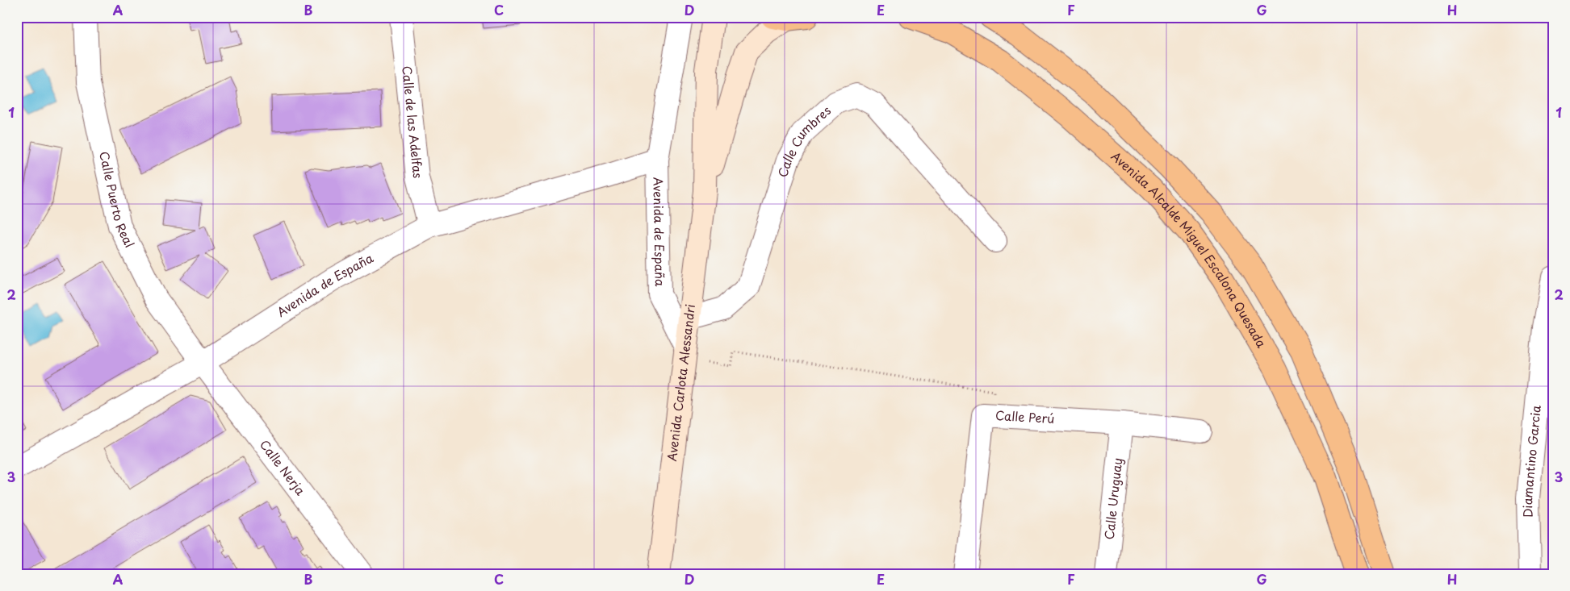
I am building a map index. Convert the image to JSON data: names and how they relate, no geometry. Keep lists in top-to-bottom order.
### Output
{
  "streets": {
    "main road": ["Avenida Alcalde Miguel Escalona Quesada", "Avenida Carlota Alessandri"],
    "street": [
      "Calle de las Adelfas",
      "Calle Cumbres",
      "Calle Puerto Real",
      "Avenida de España",
      "Calle Perú",
      "Diamantino Garcia",
      "Calle Nerja",
      "Calle Uruguay"
    ]
  },
  "crossings": [
    ["Calle de las Adelfas", "Avenida de España"],
    ["Calle Cumbres", "Avenida Carlota Alessandri"],
    ["Calle Puerto Real", "Avenida de España"],
    ["Calle Puerto Real", "Calle Nerja"],
    ["Avenida de España", "Avenida Carlota Alessandri"],
    ["Avenida de España", "Calle Nerja"],
    ["Calle Perú", "Calle Uruguay"]
  ],
  "grid": {
    "columns": [
      "A",
      "B",
      "C",
      "D",
      "E",
      "F",
      "G",
      "H"
    ],
    "rows": ["1", "2", "3"]
  }
}
